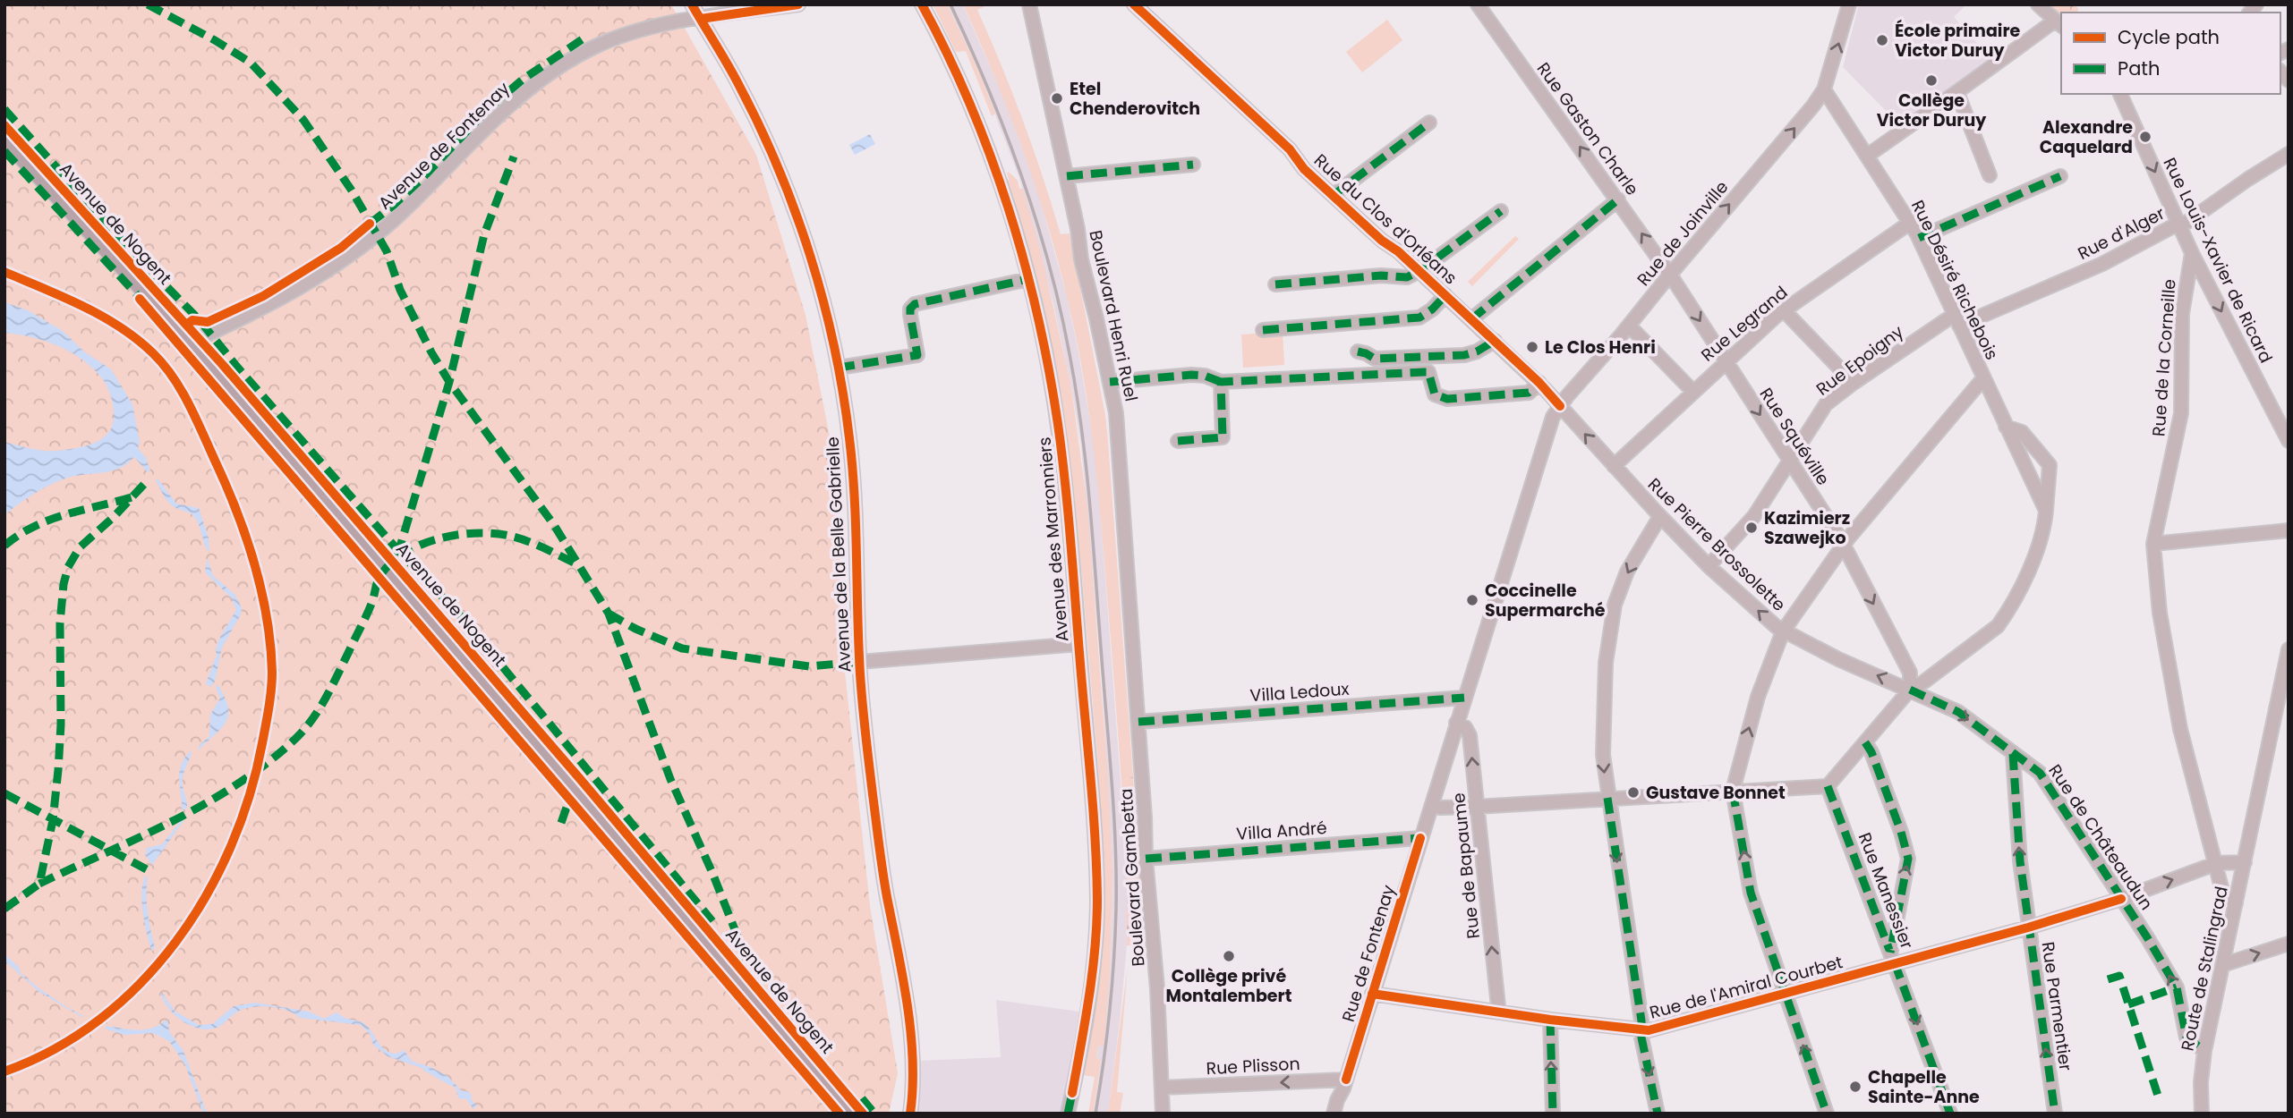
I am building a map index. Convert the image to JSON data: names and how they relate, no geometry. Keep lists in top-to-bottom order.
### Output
{
  "streets": {
    "main road": ["Avenue de Nogent"],
    "street": [
      "Rue Gaston Charle",
      "Avenue de Fontenay",
      "Rue du Clos d'Orléans",
      "Rue de Joinville",
      "Rue d'Alger",
      "Rue Louis-Xavier de Ricard",
      "Rue Désiré Richebois",
      "Boulevard Henri Ruel",
      "Rue Legrand",
      "Rue de la Corneille",
      "Rue Epoigny",
      "Rue Squéville",
      "Avenue des Marronniers",
      "Rue Pierre Brossolette",
      "Avenue de la Belle Gabrielle",
      "Villa Ledoux",
      "Villa André",
      "Rue de Châteaudun",
      "Rue de Bapaume",
      "Boulevard Gambetta",
      "Rue Manessier",
      "Rue de Fontenay",
      "Route de Stalingrad",
      "Rue de l'Amiral Courbet",
      "Rue Parmentier",
      "Rue Plisson"
    ]
  },
  "crossings": [
    ["Rue Gaston Charle", "Rue de Joinville"],
    ["Rue Gaston Charle", "Rue Squéville"],
    ["Avenue de Fontenay", "Avenue de Nogent"],
    ["Avenue de Fontenay", "Avenue de la Belle Gabrielle"],
    ["Rue du Clos d'Orléans", "Rue de Joinville"],
    ["Rue du Clos d'Orléans", "Rue Pierre Brossolette"],
    ["Rue de Joinville", "Rue Désiré Richebois"],
    ["Rue de Joinville", "Rue Squéville"],
    ["Rue de Joinville", "Rue Pierre Brossolette"],
    ["Rue de Joinville", "Rue de Fontenay"],
    ["Rue d'Alger", "Rue Louis-Xavier de Ricard"],
    ["Rue d'Alger", "Rue Désiré Richebois"],
    ["Rue d'Alger", "Rue Epoigny"],
    ["Rue Louis-Xavier de Ricard", "Rue de la Corneille"],
    ["Rue Désiré Richebois", "Rue Legrand"],
    ["Rue Désiré Richebois", "Rue Epoigny"],
    ["Boulevard Henri Ruel", "Boulevard Gambetta"],
    ["Rue Legrand", "Rue Squéville"],
    ["Rue Legrand", "Rue Pierre Brossolette"],
    ["Rue de la Corneille", "Route de Stalingrad"],
    ["Rue de la Corneille", "Rue de l'Amiral Courbet"],
    ["Rue Epoigny", "Rue Squéville"],
    ["Rue Epoigny", "Rue Pierre Brossolette"],
    ["Rue Squéville", "Rue Pierre Brossolette"],
    ["Rue Squéville", "Rue de Châteaudun"],
    ["Rue Pierre Brossolette", "Rue de Châteaudun"],
    ["Villa Ledoux", "Boulevard Gambetta"],
    ["Villa Ledoux", "Rue de Fontenay"],
    ["Villa André", "Boulevard Gambetta"],
    ["Villa André", "Rue de Fontenay"],
    ["Rue de Châteaudun", "Route de Stalingrad"],
    ["Rue de Châteaudun", "Rue de l'Amiral Courbet"],
    ["Rue de Châteaudun", "Rue Parmentier"],
    ["Rue de Bapaume", "Rue de Fontenay"],
    ["Rue de Bapaume", "Rue de l'Amiral Courbet"],
    ["Boulevard Gambetta", "Rue Plisson"],
    ["Rue Manessier", "Rue de l'Amiral Courbet"],
    ["Rue de Fontenay", "Rue de l'Amiral Courbet"],
    ["Rue de Fontenay", "Rue Plisson"],
    ["Route de Stalingrad", "Rue de l'Amiral Courbet"],
    ["Rue de l'Amiral Courbet", "Rue Parmentier"]
  ],
  "one_way": [
    "Rue Gaston Charle",
    "Rue de Joinville",
    "Rue Louis-Xavier de Ricard",
    "Rue Pierre Brossolette",
    "Rue de Bapaume",
    "Rue Manessier",
    "Rue Parmentier",
    "Rue Plisson"
  ],
  "places": [
    "École primaire Victor Duruy",
    "Collège Victor Duruy",
    "Etel Chenderovitch",
    "Alexandre Caquelard",
    "Le Clos Henri",
    "Kazimierz Szawejko",
    "Coccinelle Supermarché",
    "Gustave Bonnet",
    "Collège privé Montalembert",
    "Chapelle Sainte-Anne"
  ],
  "legend": ["Cycle path", "Path"]
}
